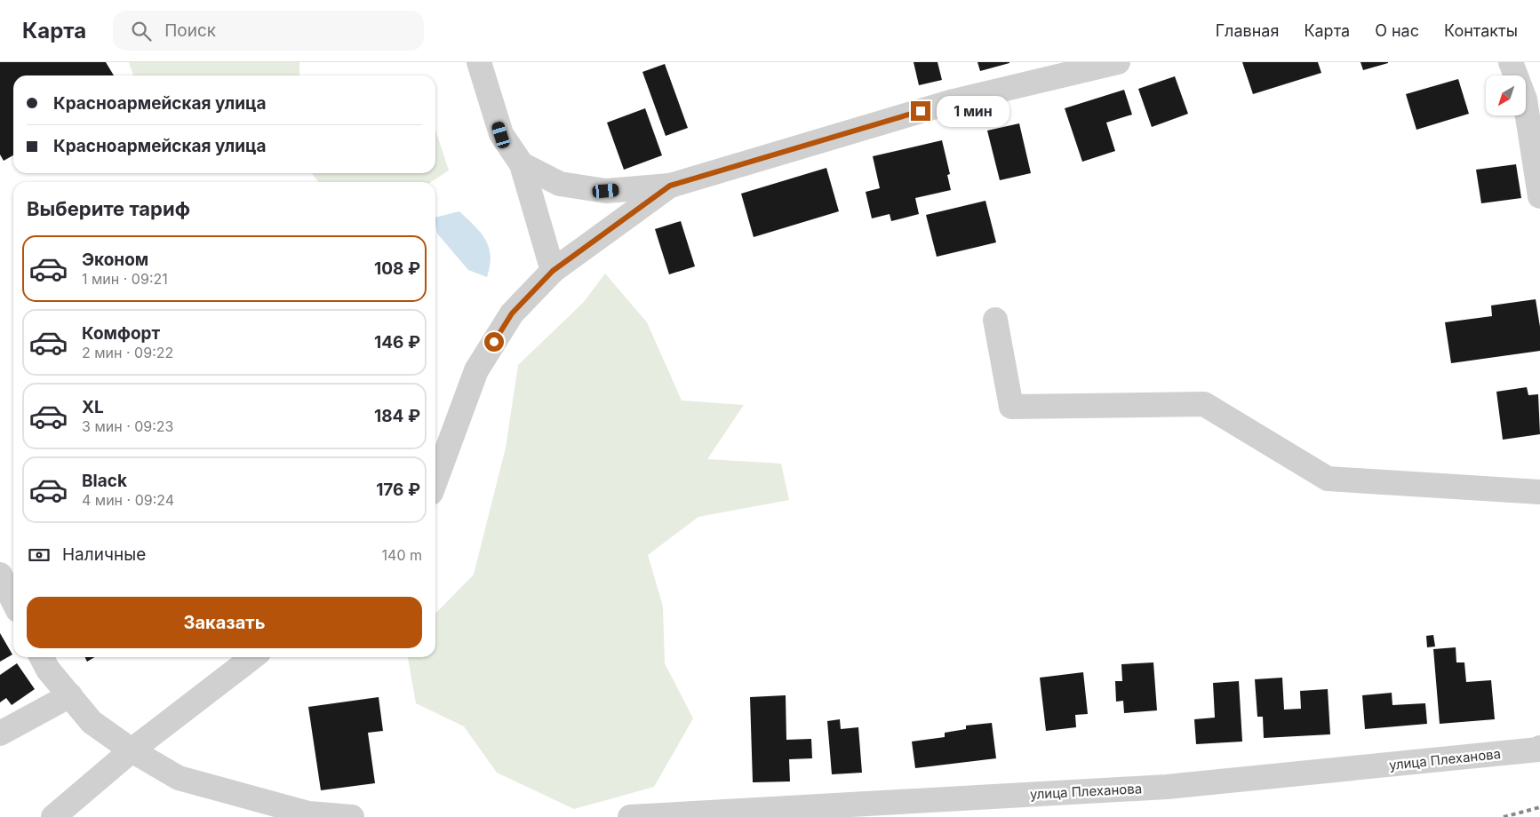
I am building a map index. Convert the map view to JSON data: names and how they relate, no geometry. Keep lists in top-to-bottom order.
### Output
{
  "streets": {
    "street": ["улица Плеханова"]
  },
  "north": "bottom left",
  "page": {
    "header": "Карта",
    "search": "Поиск",
    "nav": [
      "Главная",
      "Карта",
      "О нас",
      "Контакты"
    ],
    "banner": ["Красноармейская улица", "Красноармейская улица"],
    "bubble": "1 мин",
    "heading": "Выберите тариф",
    "list": [
      {
        "name": "Эконом",
        "note": "1 мин · 09:21",
        "value": "108 ₽"
      },
      {
        "name": "Комфорт",
        "note": "2 мин · 09:22",
        "value": "146 ₽"
      },
      {
        "name": "XL",
        "note": "3 мин · 09:23",
        "value": "184 ₽"
      },
      {
        "name": "Black",
        "note": "4 мин · 09:24",
        "value": "176 ₽"
      }
    ],
    "pay": ["Наличные", "140 m"],
    "buttons": "Заказать"
  }
}
